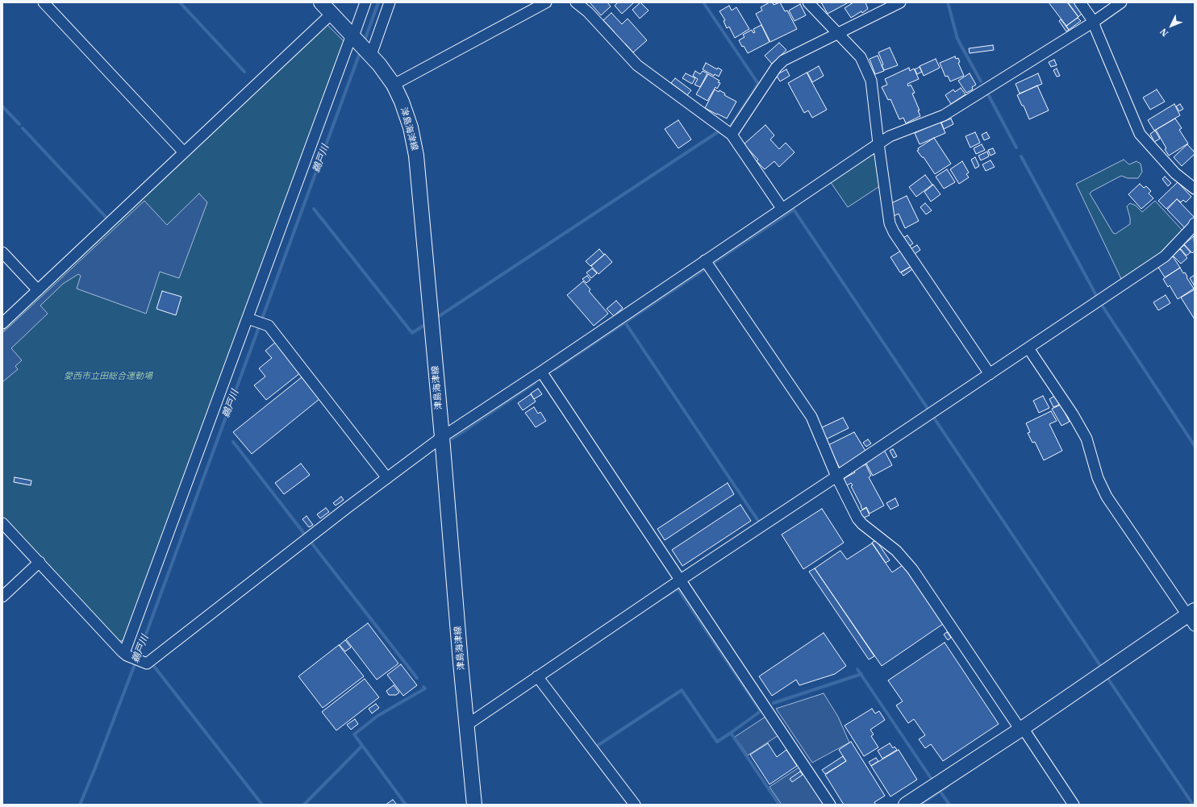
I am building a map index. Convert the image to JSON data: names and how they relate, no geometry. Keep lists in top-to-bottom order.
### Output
{
  "streets": {
    "main road": ["津島海津線"]
  },
  "water": ["鵜戸川"],
  "parks": ["愛西市立田総合運動場"],
  "north": "bottom left"
}
